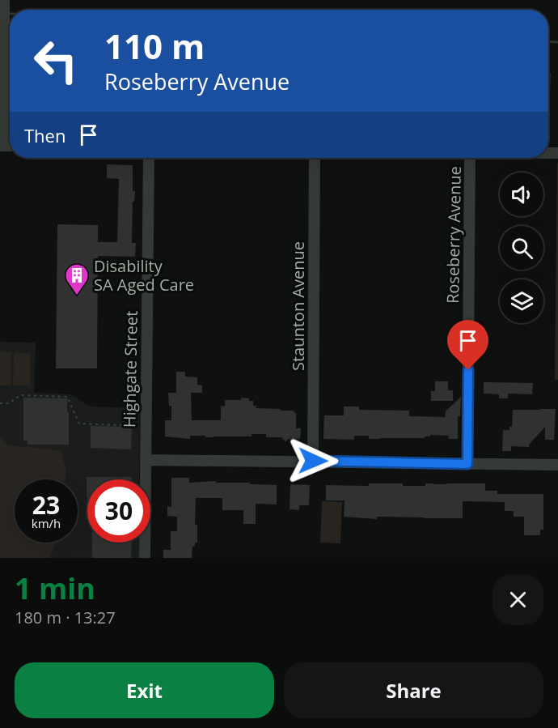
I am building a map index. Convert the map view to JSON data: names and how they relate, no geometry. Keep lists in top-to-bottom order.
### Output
{
  "streets": {
    "street": ["Roseberry Avenue", "Staunton Avenue", "Highgate Street"]
  },
  "places": {
    "building": ["Disability SA Aged Care"]
  },
  "page": {
    "turn": ["110 m", "Roseberry Avenue"],
    "then": "Then",
    "speed": "23 km/h",
    "limit": "30",
    "heading": ["1 min", "180 m · 13:27"],
    "buttons": ["Exit", "Share"]
  }
}
